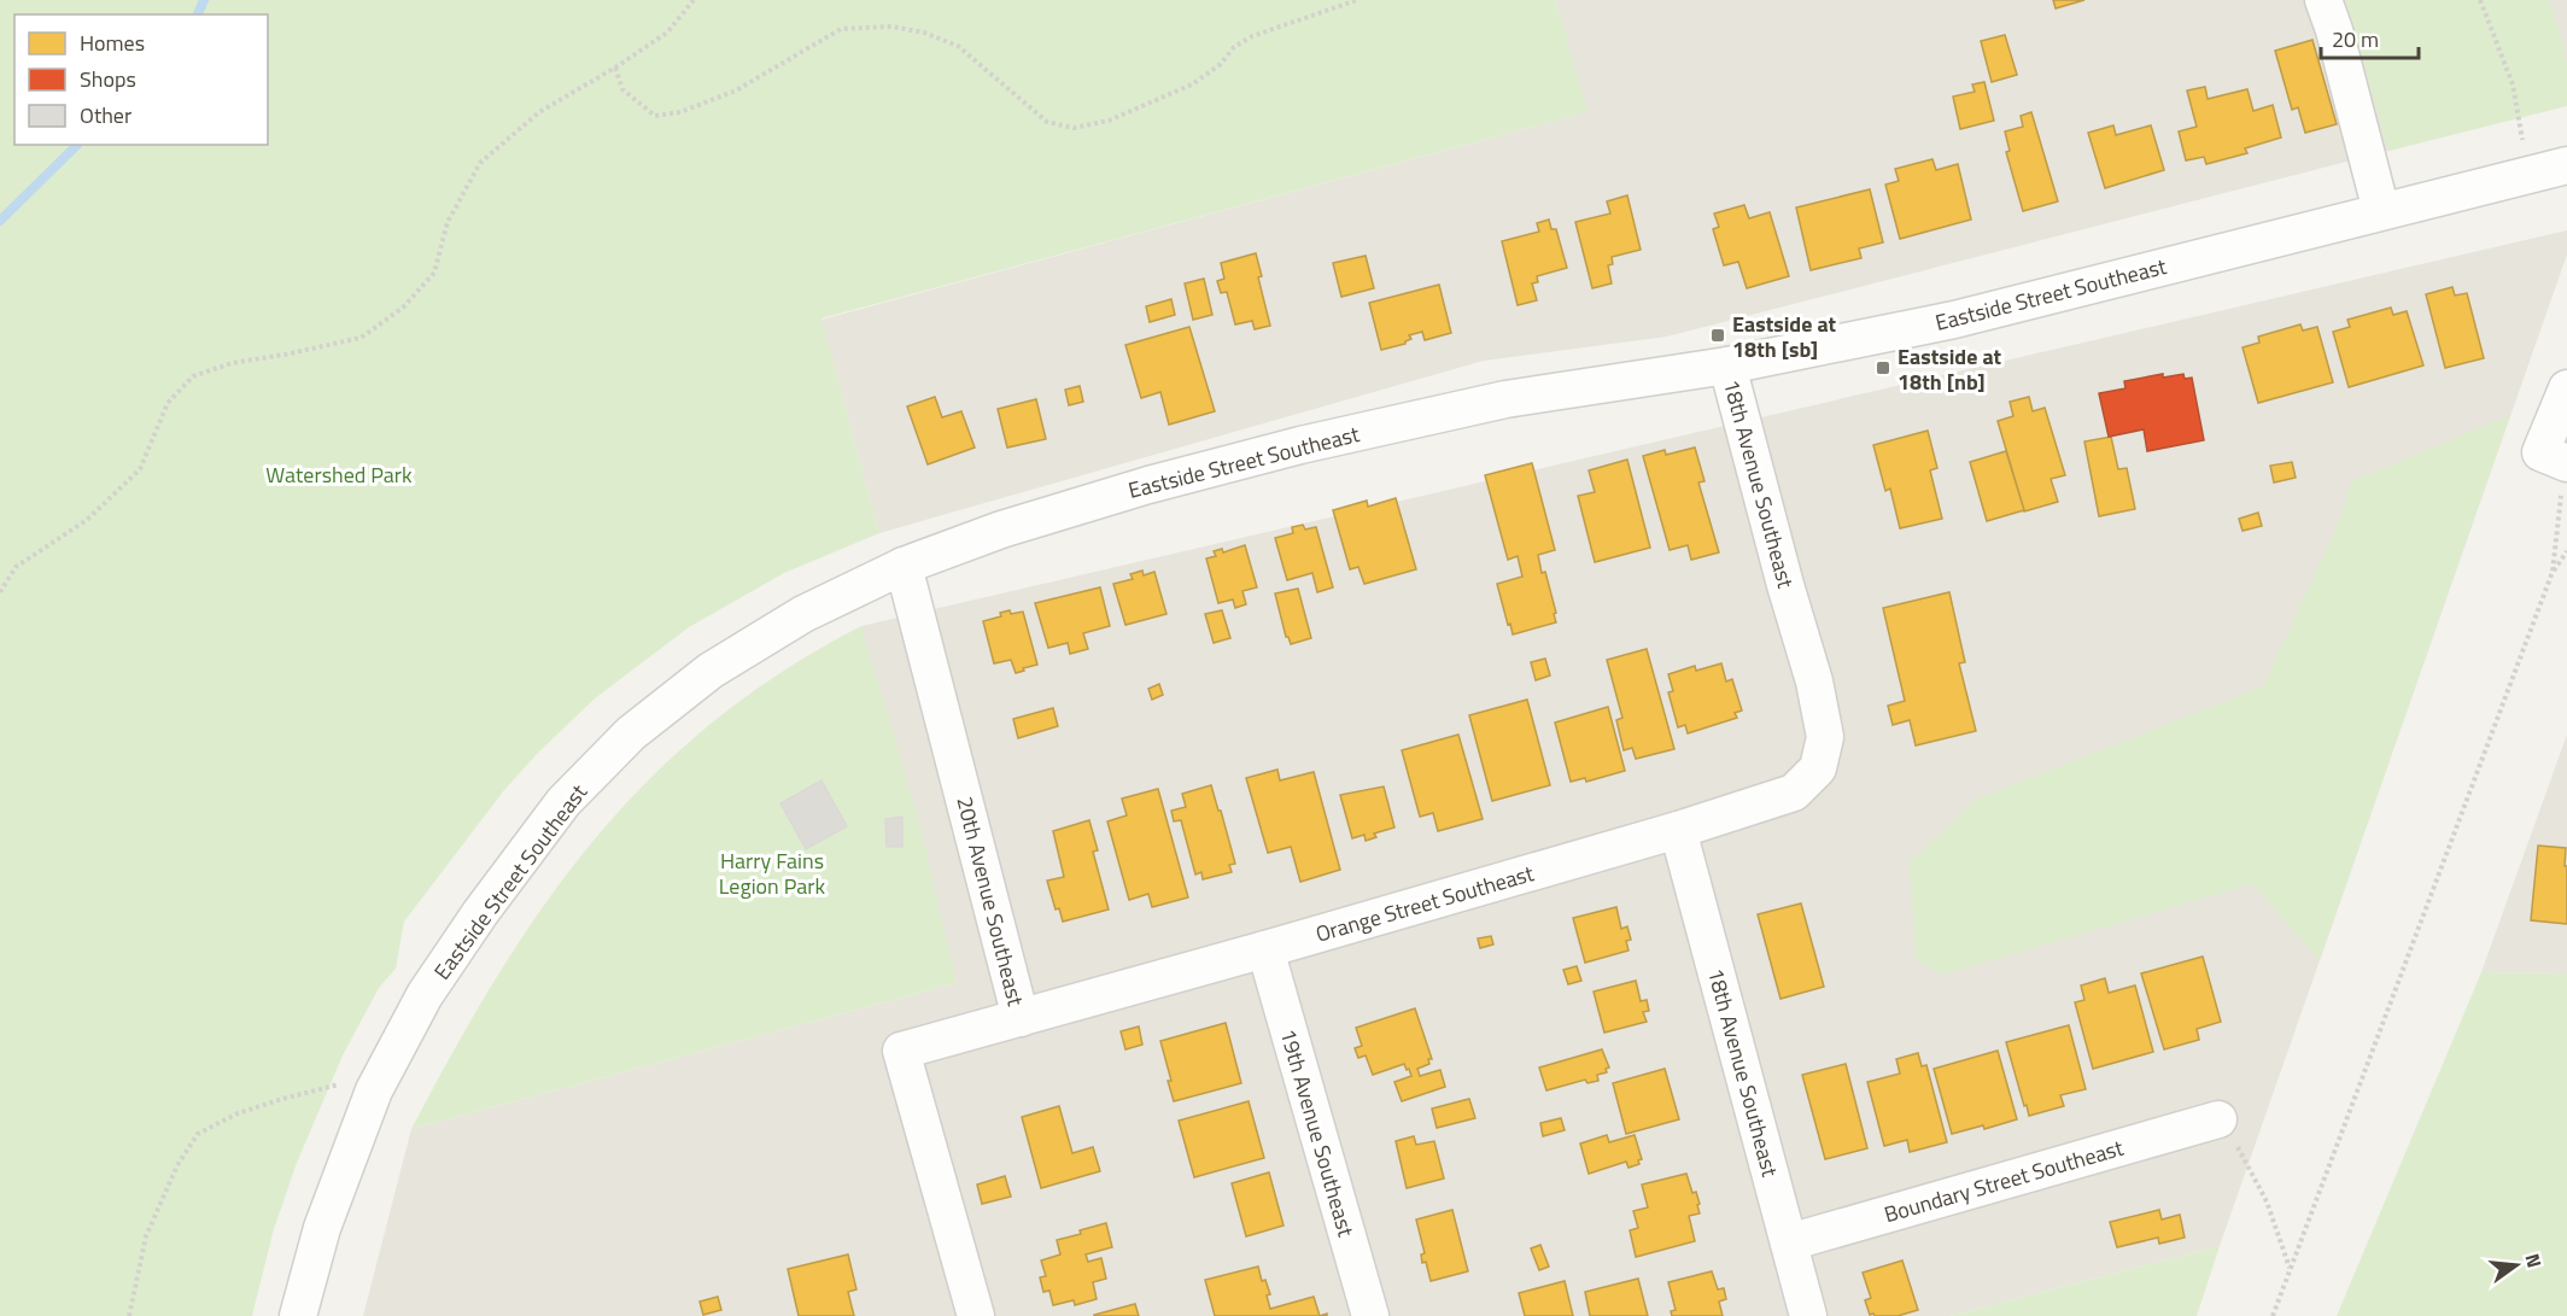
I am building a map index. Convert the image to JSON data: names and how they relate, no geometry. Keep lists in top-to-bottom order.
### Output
{
  "streets": {
    "street": [
      "Eastside Street Southeast",
      "18th Avenue Southeast",
      "20th Avenue Southeast",
      "Orange Street Southeast",
      "19th Avenue Southeast",
      "Boundary Street Southeast"
    ]
  },
  "crossings": [
    ["Eastside Street Southeast", "18th Avenue Southeast"],
    ["Eastside Street Southeast", "20th Avenue Southeast"],
    ["18th Avenue Southeast", "Orange Street Southeast"],
    ["18th Avenue Southeast", "Boundary Street Southeast"],
    ["20th Avenue Southeast", "Orange Street Southeast"],
    ["Orange Street Southeast", "19th Avenue Southeast"]
  ],
  "parks": ["Watershed Park", "Harry Fains Legion Park"],
  "places": {
    "transit": ["Eastside at 18th [sb]", "Eastside at 18th [nb]"]
  },
  "legend": ["Homes", "Shops", "Other"],
  "scale_bar": "20 m",
  "north": "right"
}
